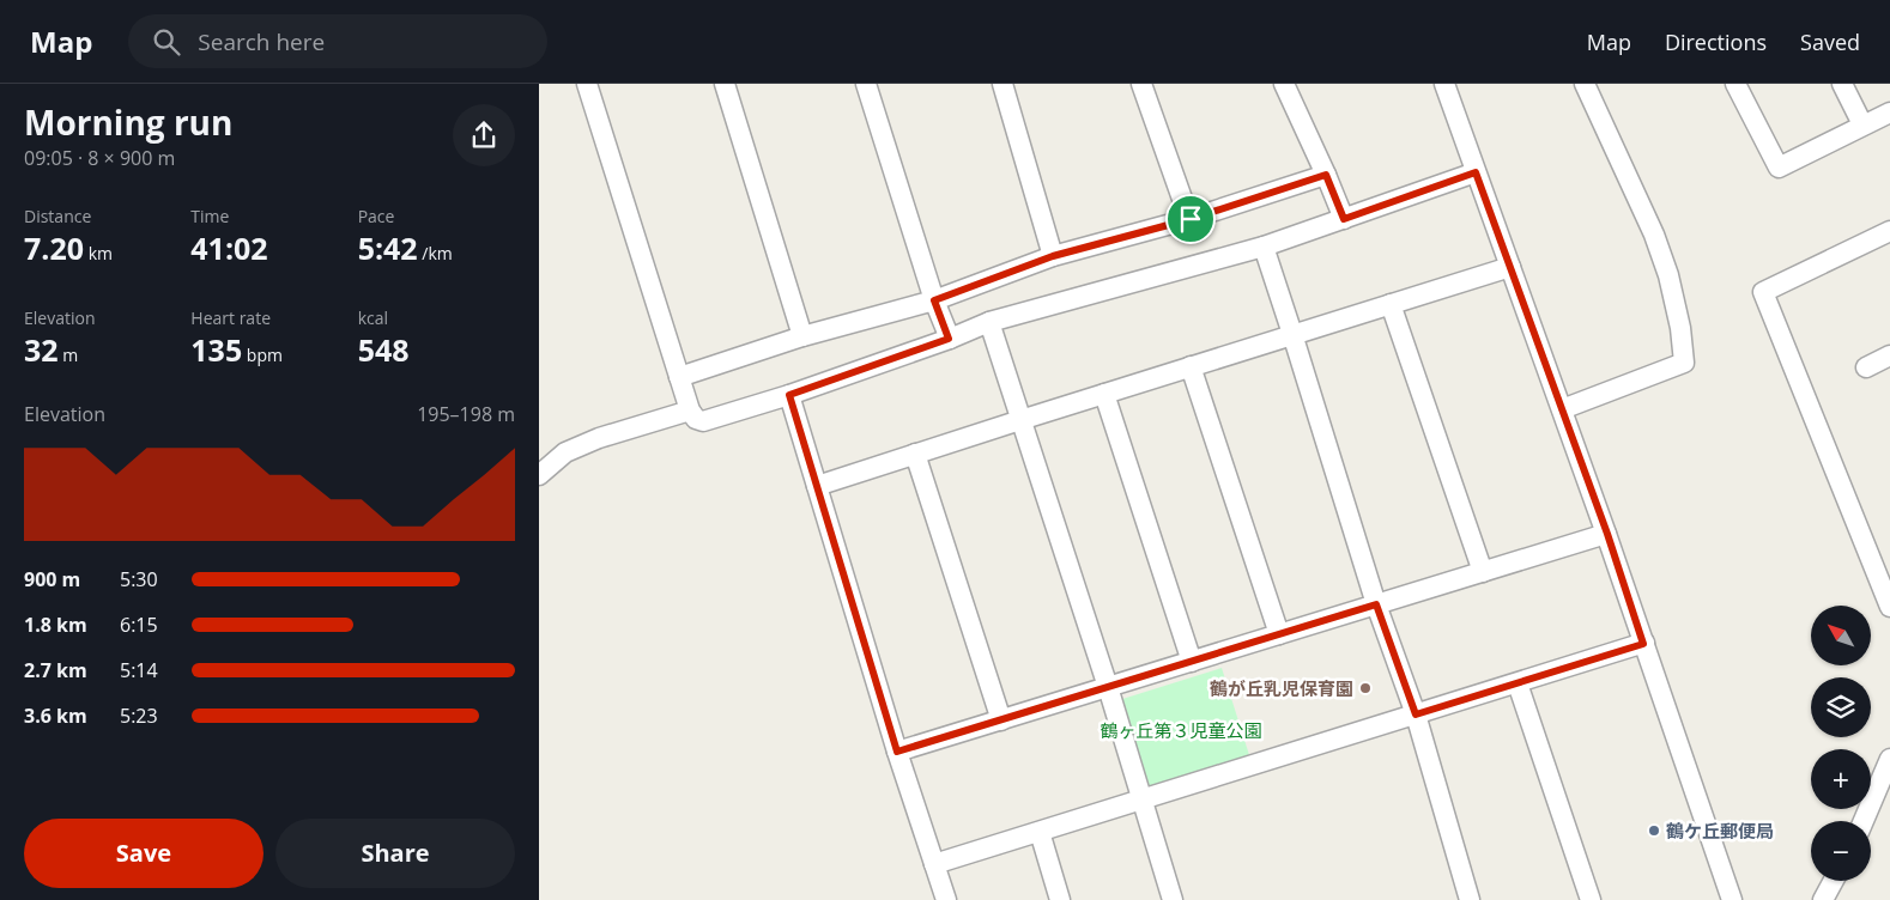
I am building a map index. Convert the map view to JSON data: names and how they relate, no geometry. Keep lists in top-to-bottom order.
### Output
{
  "parks": ["鶴ヶ丘第３児童公園"],
  "places": ["鶴が丘乳児保育園", "鶴ケ丘郵便局"],
  "north": "top left",
  "page": {
    "header": "Map",
    "search": "Search here",
    "nav": ["Map", "Directions", "Saved"],
    "heading": ["Morning run", "09:05 · 8 × 900 m"],
    "stats": [
      ["Distance", "7.20 km"],
      ["Time", "41:02"],
      ["Pace", "5:42 /km"],
      ["Elevation", "32 m"],
      ["Heart rate", "135 bpm"],
      ["kcal", "548"]
    ],
    "chart": ["Elevation", "195–198 m"],
    "list": [
      {
        "name": "900 m",
        "note": "5:30"
      },
      {
        "name": "1.8 km",
        "note": "6:15"
      },
      {
        "name": "2.7 km",
        "note": "5:14"
      },
      {
        "name": "3.6 km",
        "note": "5:23"
      }
    ],
    "map_buttons": ["+", "−"],
    "buttons": ["Save", "Share"]
  }
}
